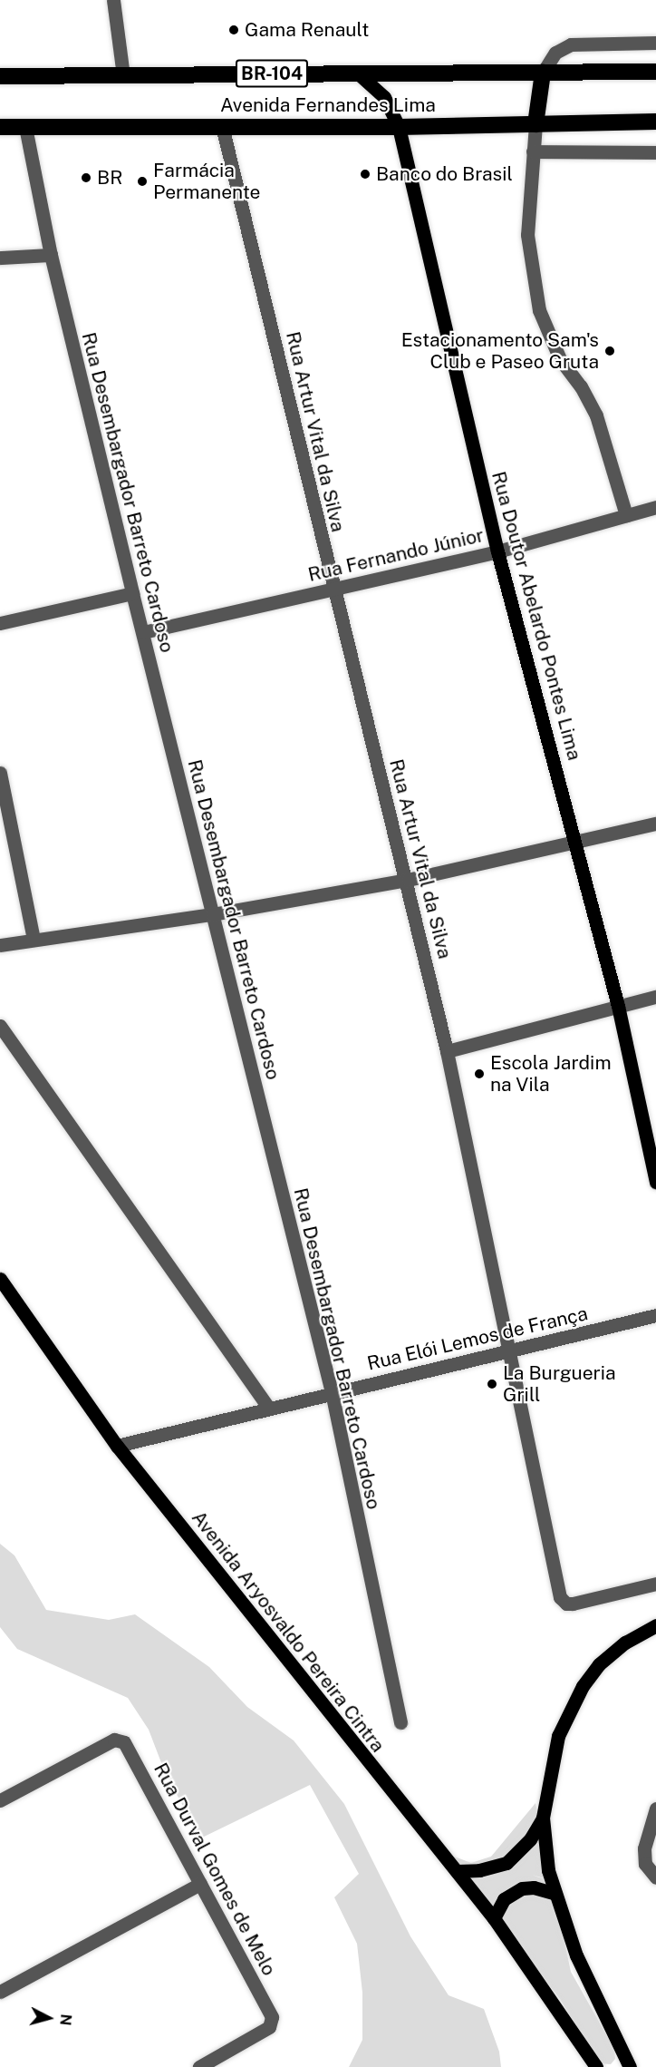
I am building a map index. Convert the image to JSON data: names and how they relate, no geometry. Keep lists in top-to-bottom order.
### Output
{
  "streets": {
    "highway": ["BR-104", "Avenida Fernandes Lima"],
    "main road": ["Rua Doutor Abelardo Pontes Lima", "Avenida Aryosvaldo Pereira Cintra"],
    "street": [
      "Rua Artur Vital da Silva",
      "Rua Desembargador Barreto Cardoso",
      "Rua Fernando Júnior",
      "Rua Elói Lemos de França",
      "Rua Durval Gomes de Melo"
    ]
  },
  "crossings": [
    ["Avenida Fernandes Lima", "Rua Artur Vital da Silva"],
    ["Avenida Fernandes Lima", "Rua Desembargador Barreto Cardoso"],
    ["Avenida Fernandes Lima", "Rua Doutor Abelardo Pontes Lima"],
    ["Rua Artur Vital da Silva", "Rua Fernando Júnior"],
    ["Rua Artur Vital da Silva", "Rua Elói Lemos de França"],
    ["Rua Desembargador Barreto Cardoso", "Rua Fernando Júnior"],
    ["Rua Desembargador Barreto Cardoso", "Rua Elói Lemos de França"],
    ["Rua Fernando Júnior", "Rua Doutor Abelardo Pontes Lima"],
    ["Rua Elói Lemos de França", "Avenida Aryosvaldo Pereira Cintra"]
  ],
  "places": [
    "Gama Renault",
    "Banco do Brasil",
    "BR",
    "Farmácia Permanente",
    "Estacionamento Sam's Club e Paseo Gruta",
    "Escola Jardim na Vila",
    "La Burgueria Grill"
  ],
  "north": "right"
}
